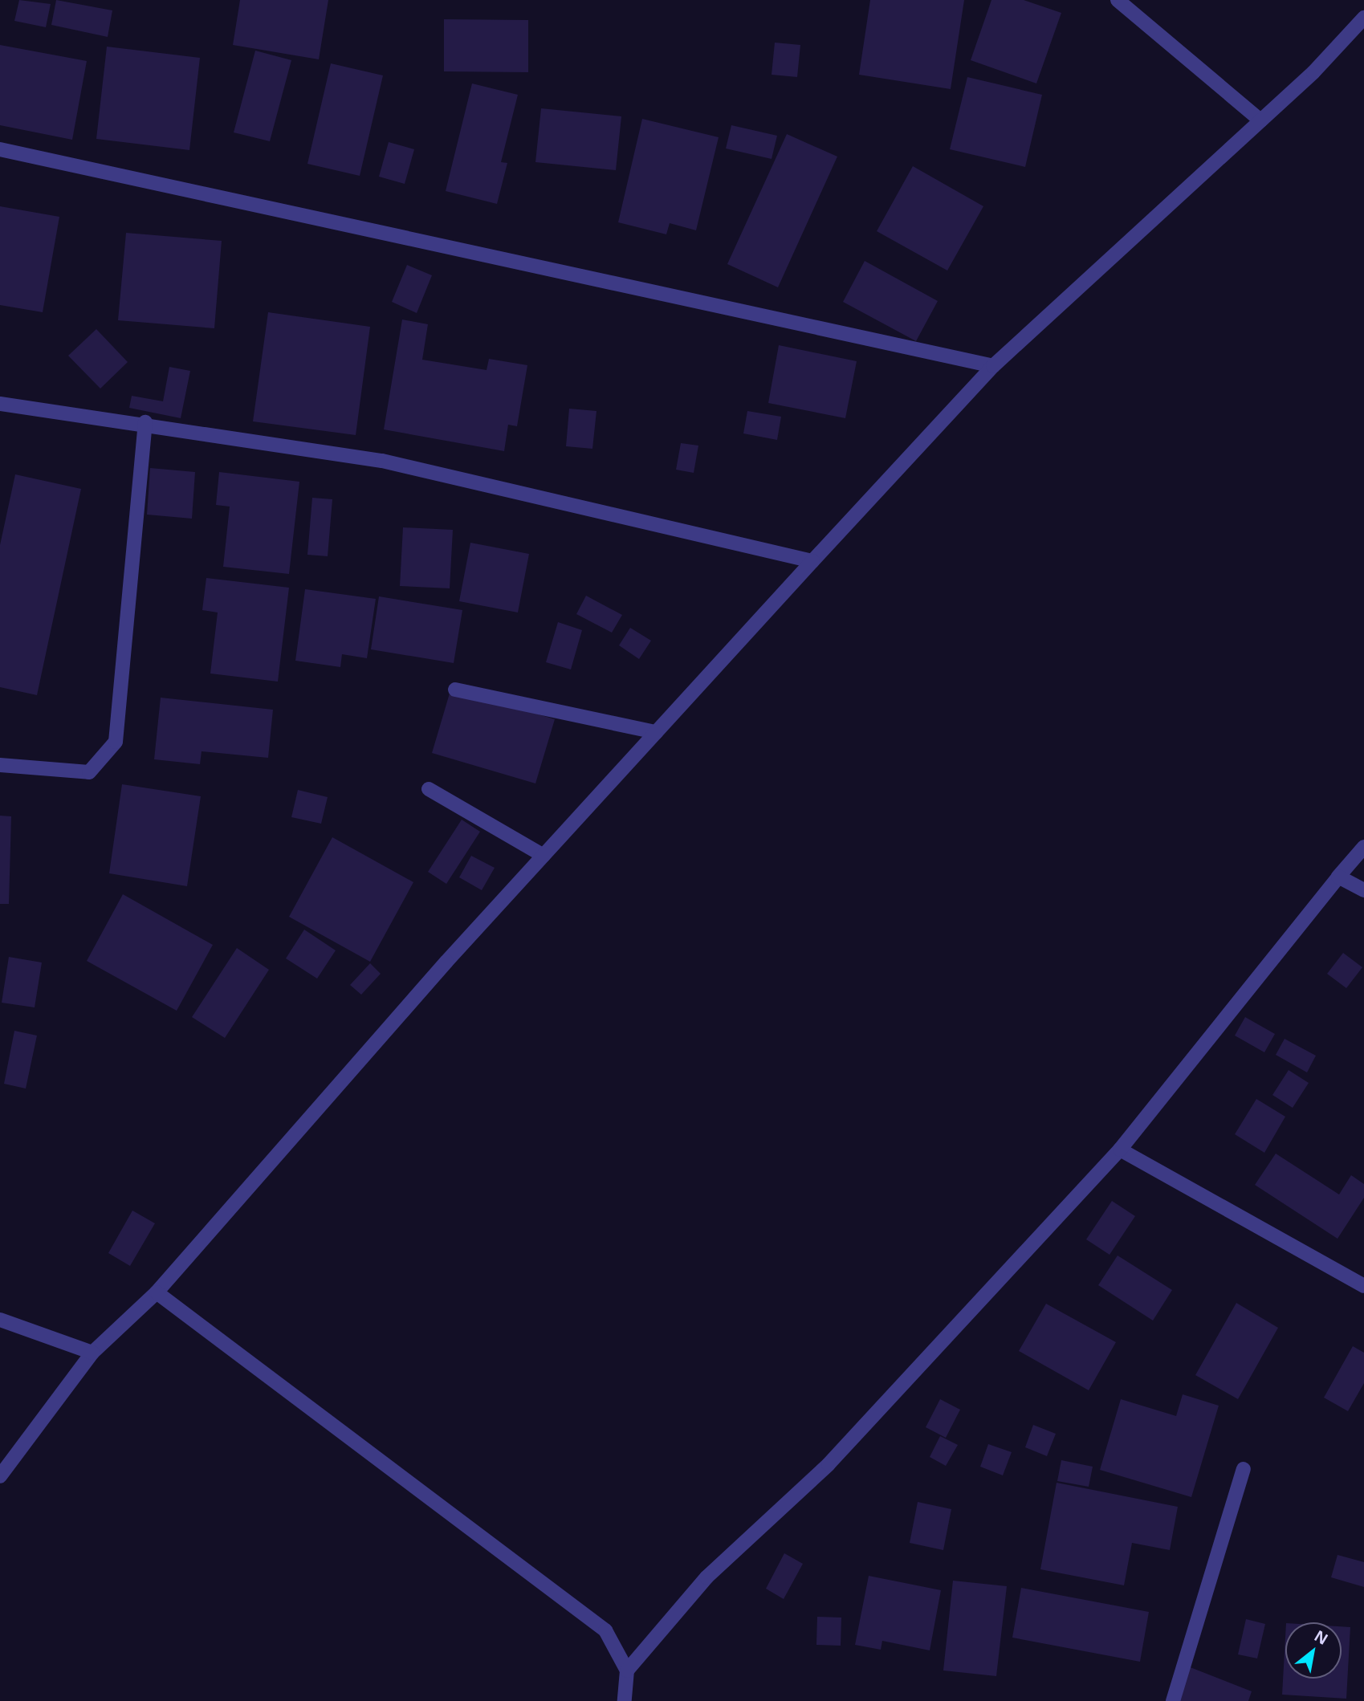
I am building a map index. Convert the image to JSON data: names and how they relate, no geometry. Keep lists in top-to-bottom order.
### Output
{
  "north": "top right"
}
